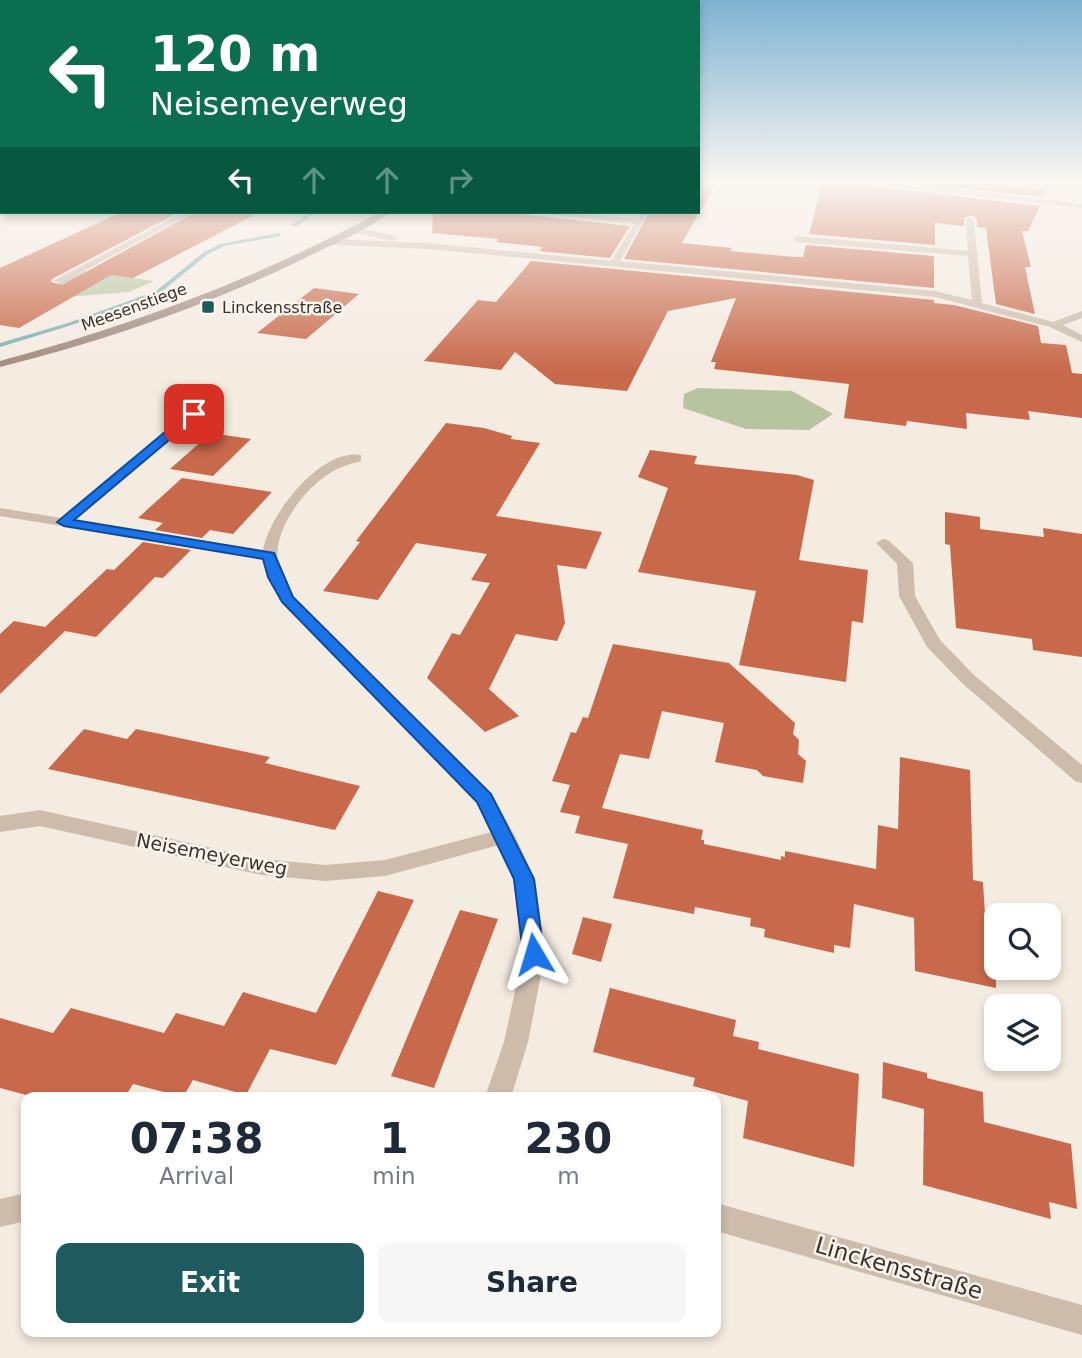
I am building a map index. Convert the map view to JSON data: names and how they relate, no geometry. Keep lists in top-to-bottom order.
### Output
{
  "streets": {
    "street": ["Meesenstiege", "Neisemeyerweg", "Linckensstraße"]
  },
  "places": {
    "transit": ["Linckensstraße"]
  },
  "page": {
    "turn": ["120 m", "Neisemeyerweg"],
    "eta": [
      "07:38",
      "Arrival",
      "1",
      "min",
      "230",
      "m"
    ],
    "buttons": ["Exit", "Share"]
  }
}
